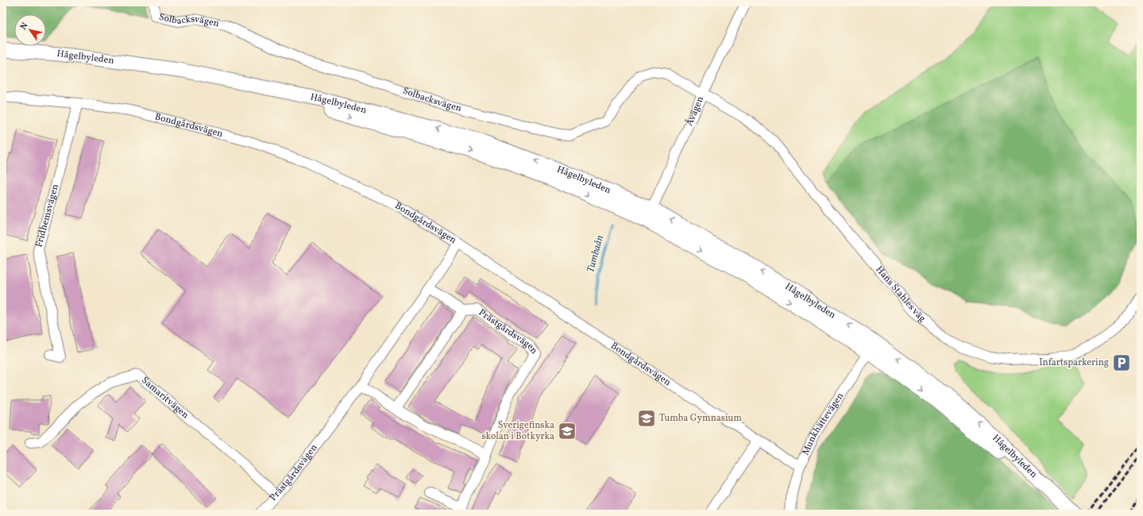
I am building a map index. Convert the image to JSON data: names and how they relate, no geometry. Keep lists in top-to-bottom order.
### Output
{
  "streets": {
    "main road": ["Hågelbyleden"],
    "street": [
      "Solbacksvägen",
      "Åvägen",
      "Bondgårdsvägen",
      "Fridhemsvägen",
      "Hans Stahles väg",
      "Prästgårdsvägen",
      "Samaritvägen",
      "Munkhättevägen"
    ]
  },
  "crossings": [
    ["Solbacksvägen", "Åvägen"],
    ["Solbacksvägen", "Hans Stahles väg"],
    ["Hågelbyleden", "Åvägen"],
    ["Hågelbyleden", "Munkhättevägen"],
    ["Åvägen", "Hans Stahles väg"],
    ["Bondgårdsvägen", "Fridhemsvägen"],
    ["Bondgårdsvägen", "Prästgårdsvägen"],
    ["Bondgårdsvägen", "Munkhättevägen"],
    ["Prästgårdsvägen", "Samaritvägen"]
  ],
  "water": ["Tumbaån"],
  "places": {
    "parking": ["Infartsparkering"],
    "school or university": ["Tumba Gymnasium", "Sverigefinska skolan i Botkyrka"]
  },
  "north": "top left"
}
